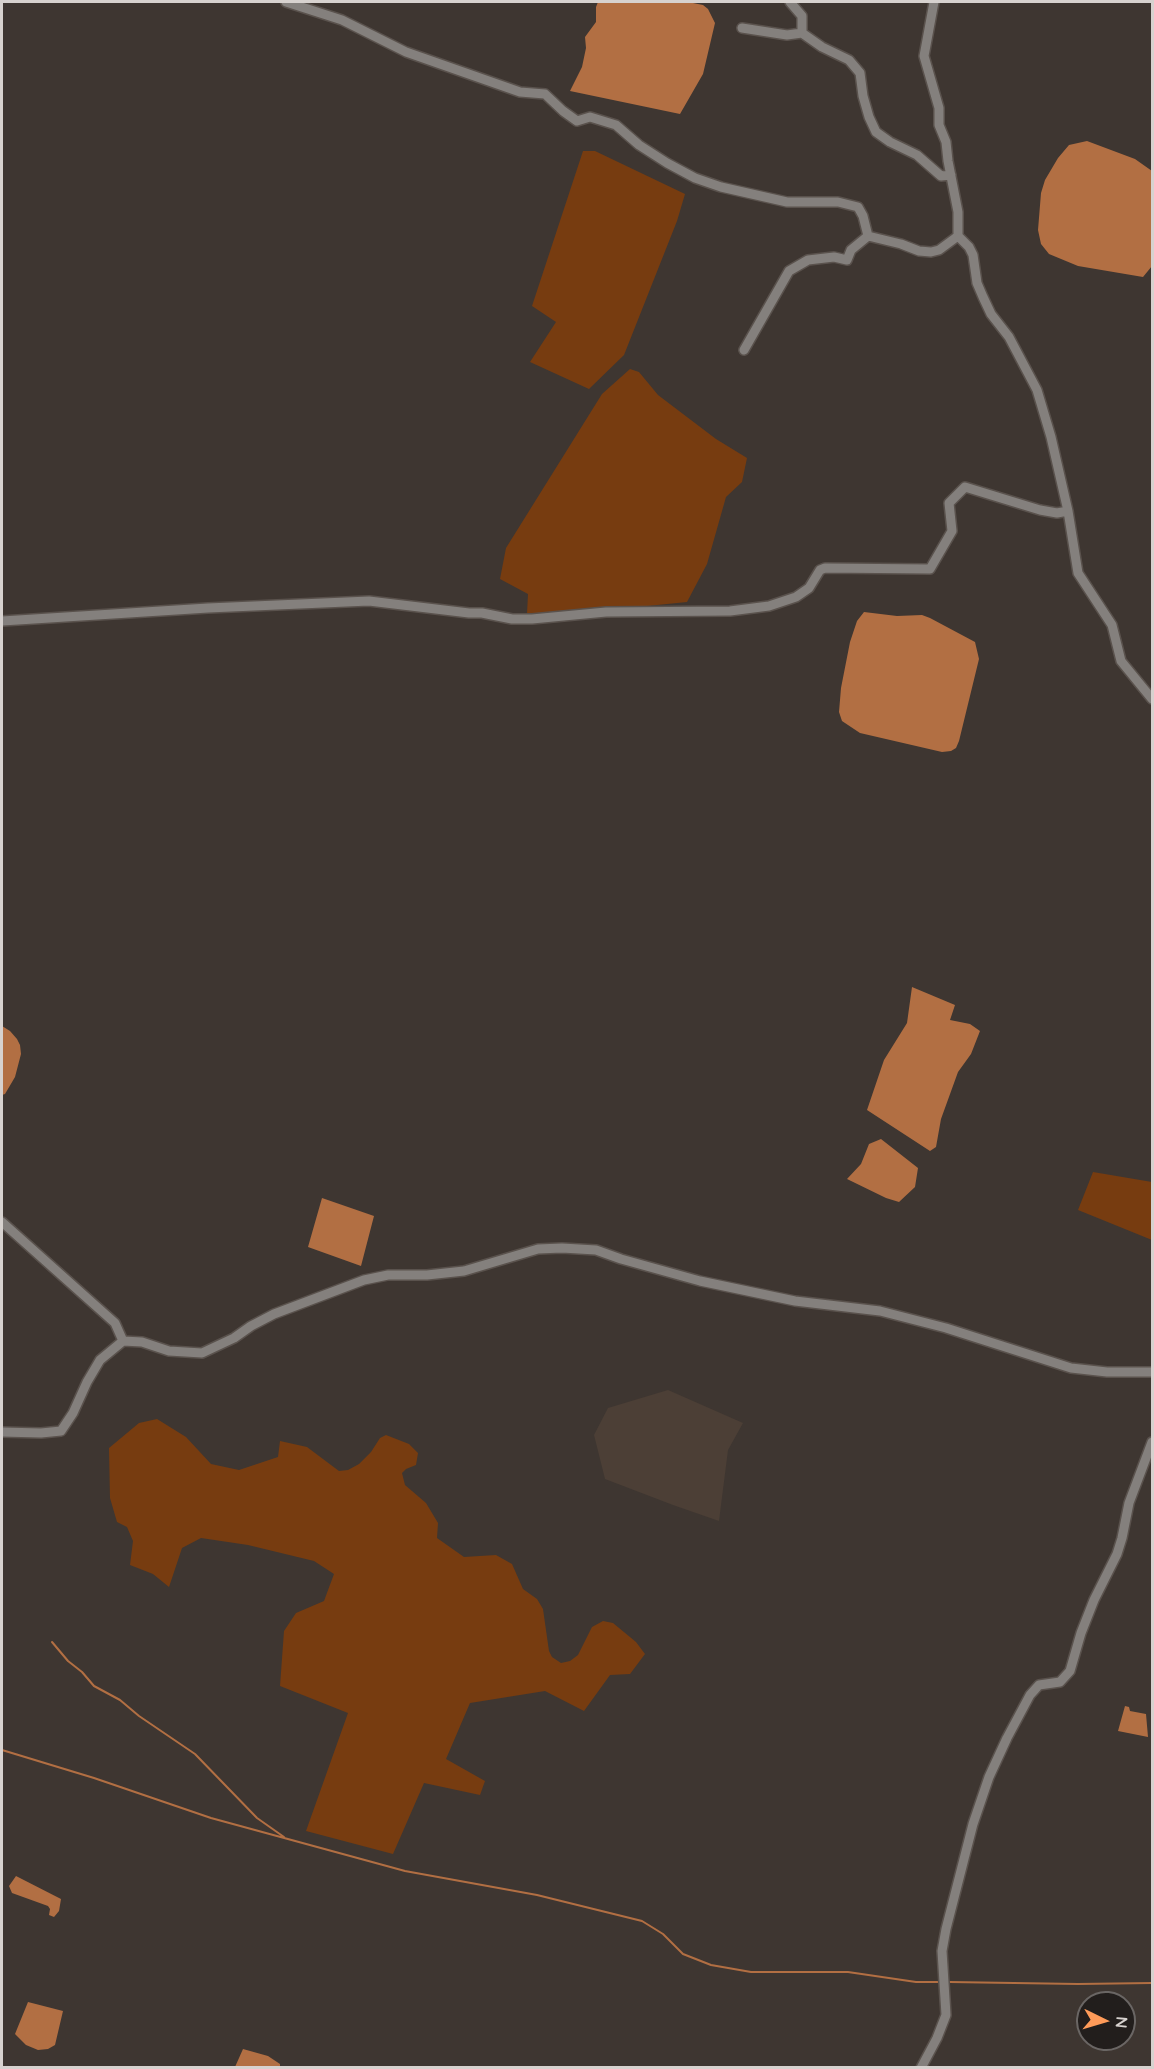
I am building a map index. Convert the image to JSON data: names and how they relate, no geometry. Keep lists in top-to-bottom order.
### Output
{
  "north": "right"
}
